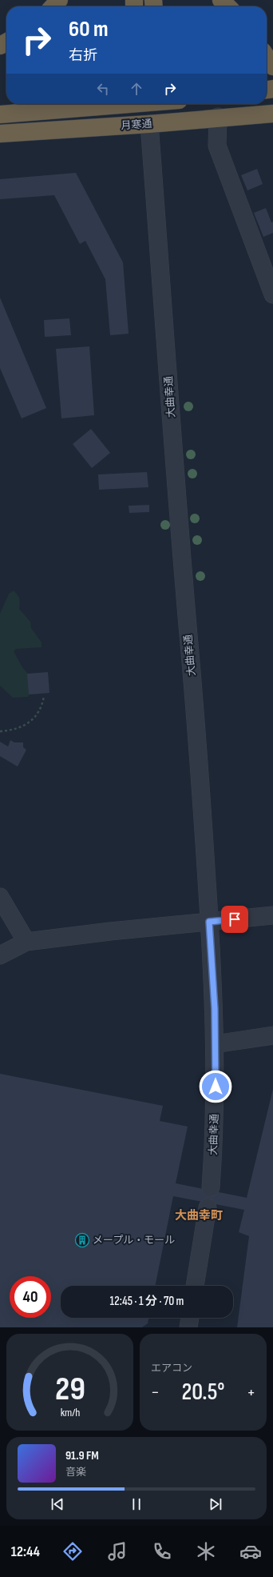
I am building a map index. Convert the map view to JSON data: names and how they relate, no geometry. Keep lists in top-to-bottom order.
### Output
{
  "streets": {
    "highway": ["月寒通"],
    "street": ["大曲幸通"]
  },
  "crossings": [
    ["月寒通", "大曲幸通"]
  ],
  "districts": ["大曲幸町"],
  "places": {
    "building": ["メープル・モール"]
  },
  "page": {
    "turn": ["60 m", "右折"],
    "limit": "40",
    "trip": "12:45 · 1 分 · 70 m",
    "tile": "エアコン",
    "heat": ["−", "20.5°", "+"],
    "song": ["91.9 FM", "音楽"],
    "tabs": "12:44",
    "gauge": ["29", "km/h"]
  }
}
